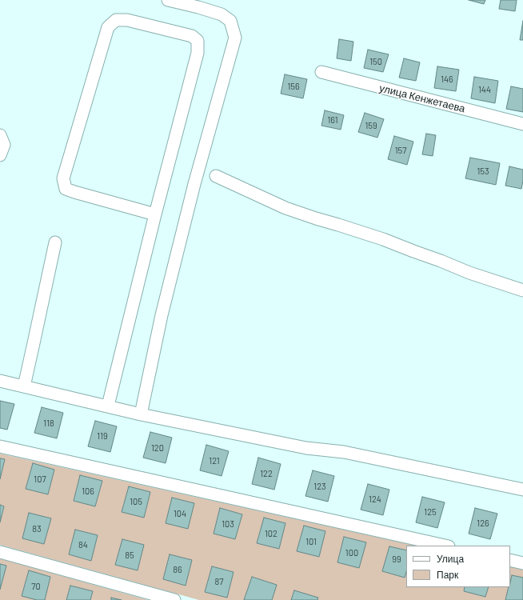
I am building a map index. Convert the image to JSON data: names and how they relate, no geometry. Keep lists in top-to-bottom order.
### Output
{
  "streets": {
    "street": ["улица Кенжетаева"]
  },
  "house_numbers": [
    "150",
    "146",
    "156",
    "144",
    "161",
    "159",
    "157",
    "153",
    "118",
    "119",
    "120",
    "121",
    "122",
    "107",
    "123",
    "106",
    "124",
    "105",
    "125",
    "104",
    "126",
    "103",
    "83",
    "102",
    "101",
    "84",
    "100",
    "85",
    "99",
    "86",
    "87",
    "70"
  ],
  "legend": ["Улица", "Парк"]
}
